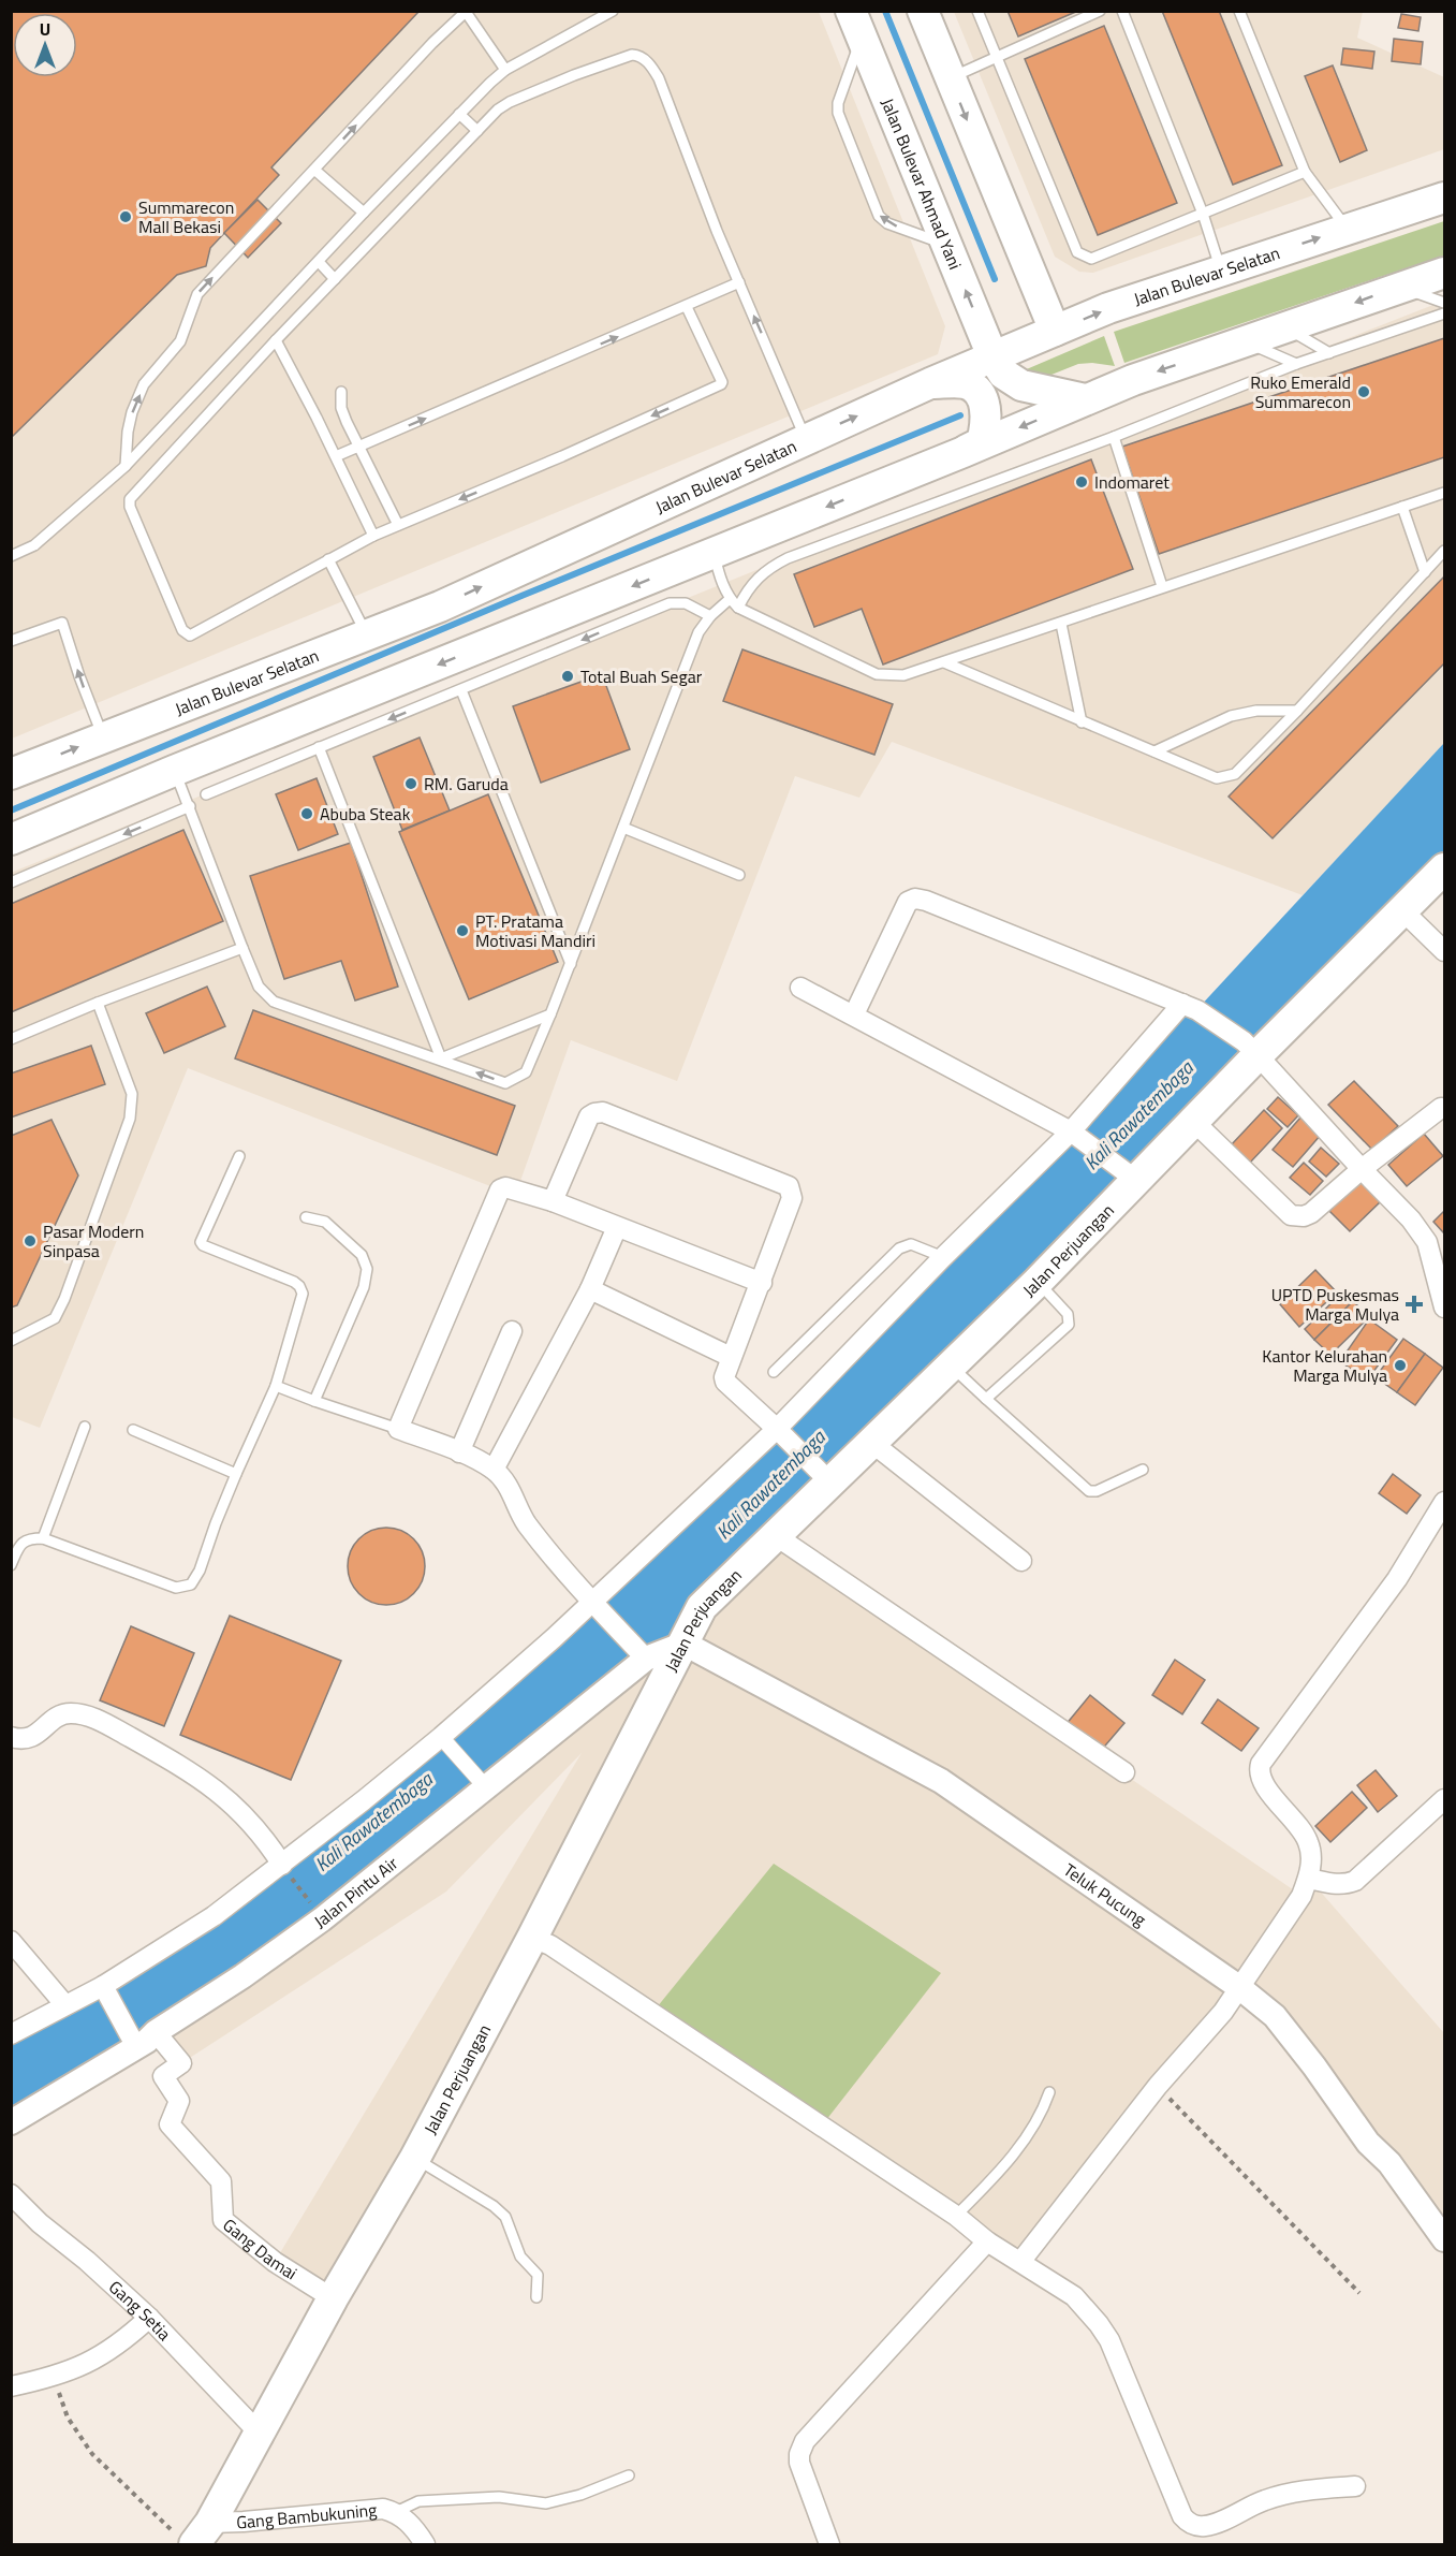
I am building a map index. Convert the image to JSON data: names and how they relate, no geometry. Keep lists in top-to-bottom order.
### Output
{
  "streets": {
    "main road": ["Jalan Bulevar Ahmad Yani", "Jalan Bulevar Selatan", "Jalan Perjuangan"],
    "street": [
      "Jalan Pintu Air",
      "Teluk Pucung",
      "Gang Damai",
      "Gang Setia",
      "Gang Bambukuning"
    ]
  },
  "crossings": [
    ["Jalan Bulevar Ahmad Yani", "Jalan Bulevar Selatan"],
    ["Jalan Perjuangan", "Jalan Pintu Air"],
    ["Jalan Perjuangan", "Teluk Pucung"],
    ["Jalan Perjuangan", "Gang Damai"],
    ["Jalan Perjuangan", "Gang Setia"],
    ["Jalan Perjuangan", "Gang Bambukuning"],
    ["Jalan Pintu Air", "Teluk Pucung"],
    ["Jalan Pintu Air", "Gang Damai"]
  ],
  "water": ["Kali Rawatembaga"],
  "places": {
    "other": [
      "Summarecon Mall Bekasi",
      "Ruko Emerald Summarecon",
      "Indomaret",
      "Total Buah Segar",
      "RM. Garuda",
      "Abuba Steak",
      "PT. Pratama Motivasi Mandiri",
      "Pasar Modern Sinpasa",
      "Kantor Kelurahan Marga Mulya"
    ],
    "health": ["UPTD Puskesmas Marga Mulya"]
  },
  "north": "top"
}
